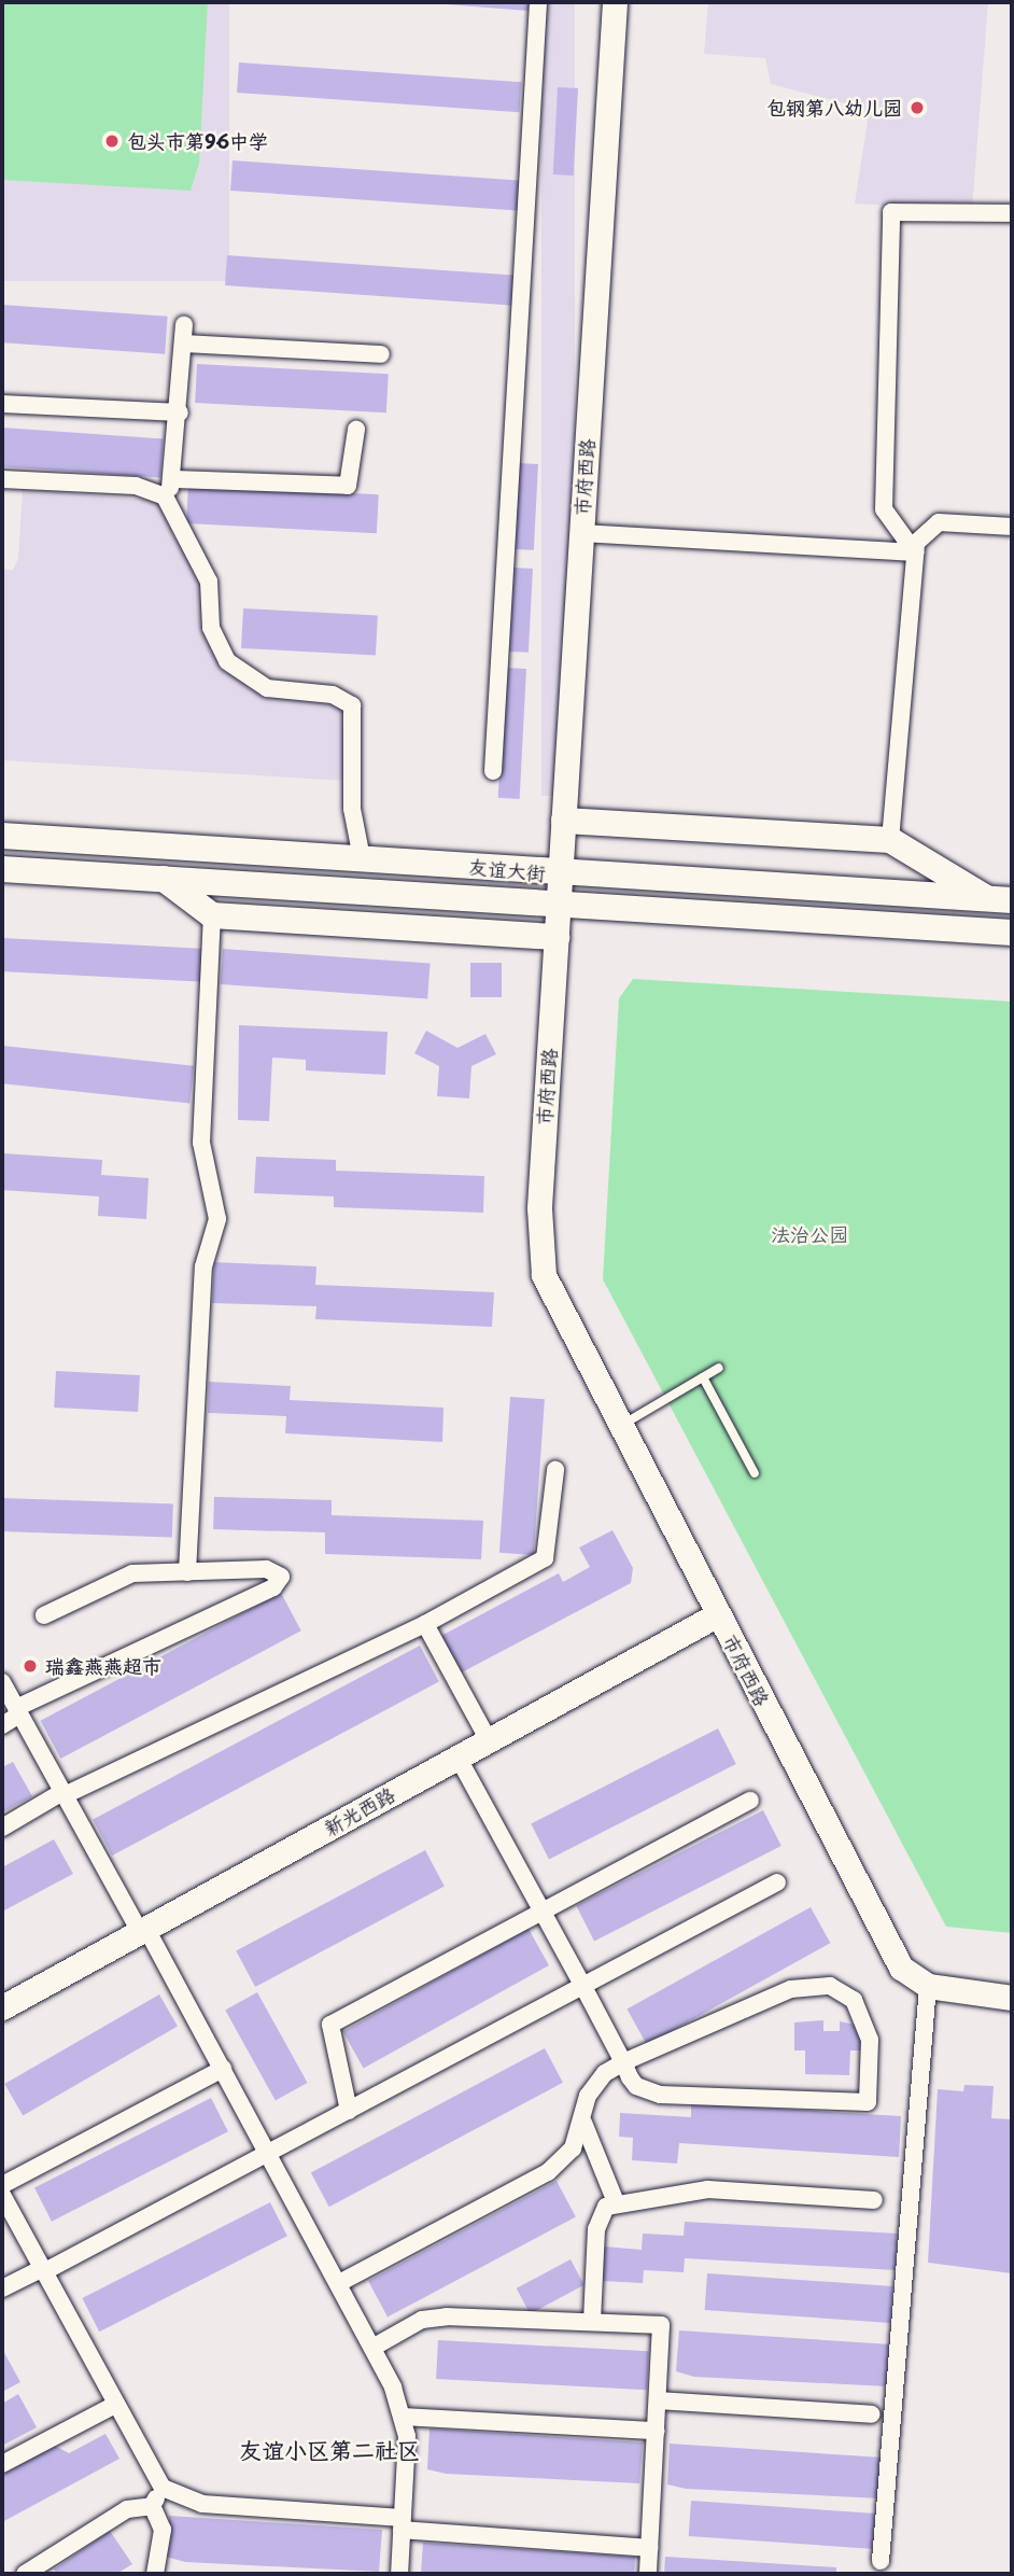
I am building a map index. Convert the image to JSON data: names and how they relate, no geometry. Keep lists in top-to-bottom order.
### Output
{
  "streets": {
    "main road": ["友谊大街"],
    "street": ["市府西路", "新光西路"]
  },
  "crossings": [
    ["市府西路", "友谊大街"],
    ["市府西路", "新光西路"]
  ],
  "districts": ["友谊小区第二社区"],
  "parks": ["法治公园"],
  "places": ["包钢第八幼儿园", "包头市第96中学", "瑞鑫燕燕超市"]
}
